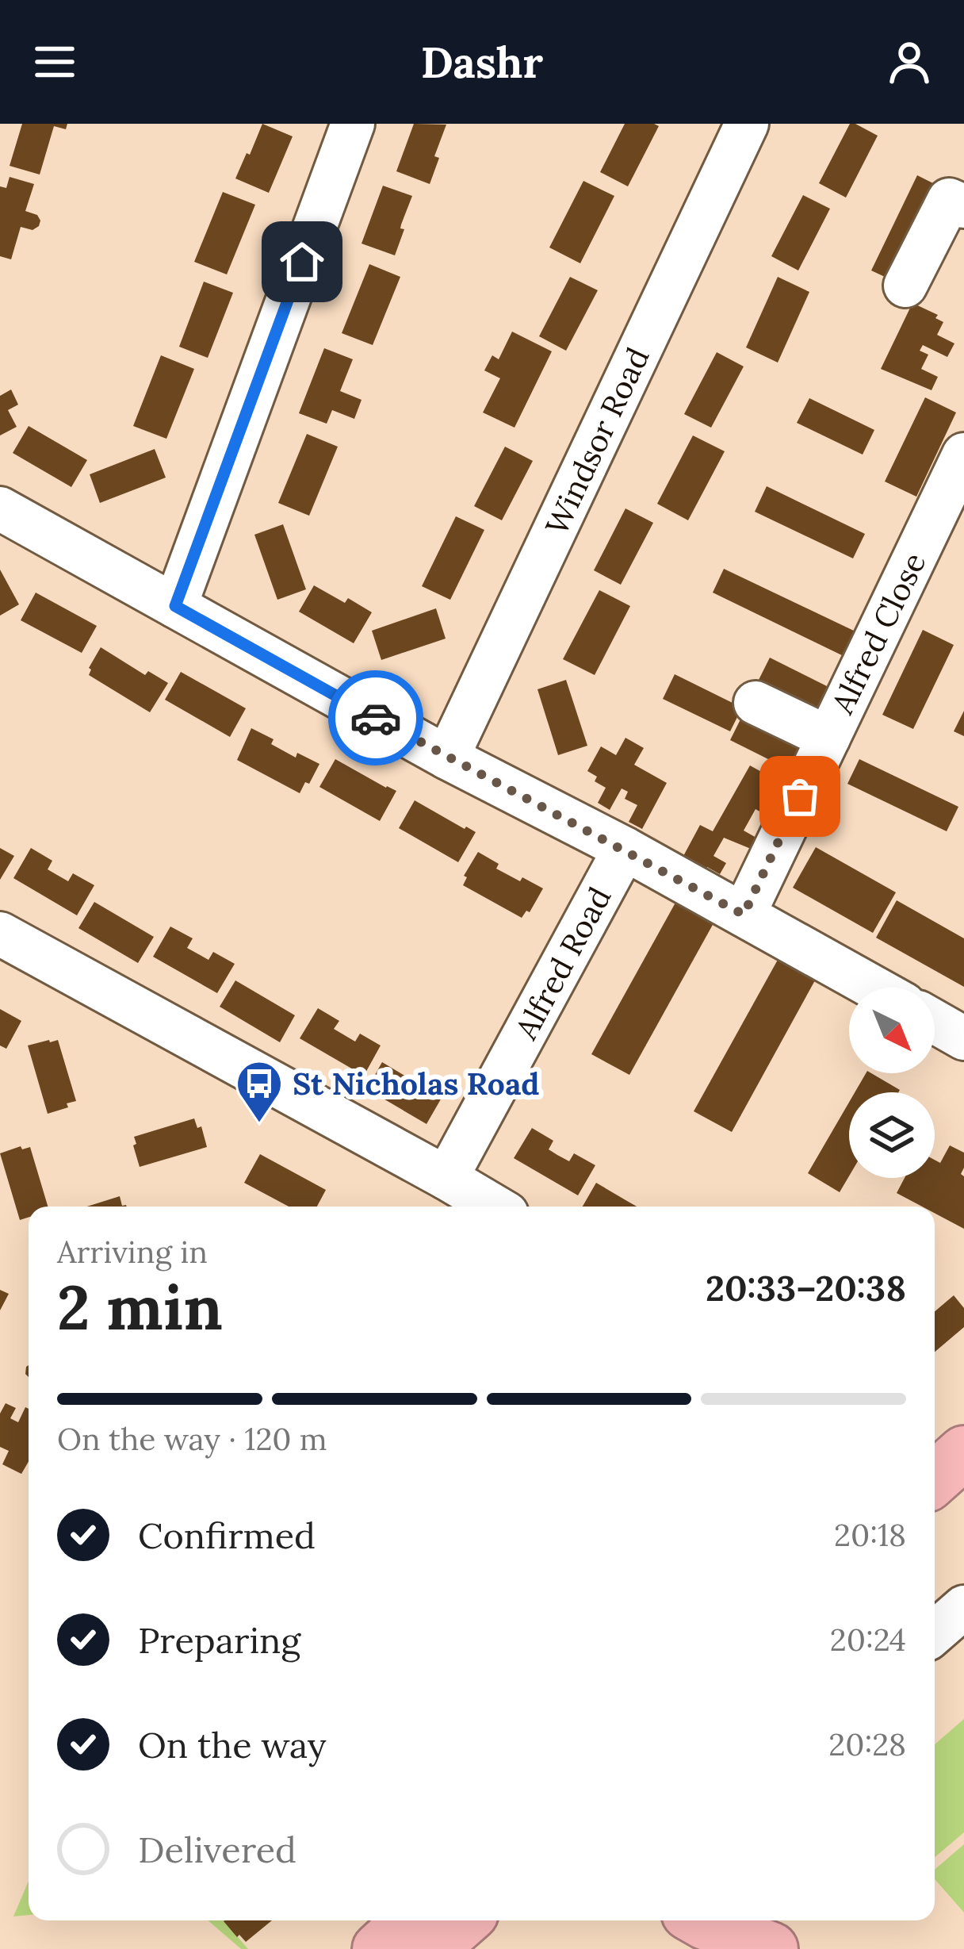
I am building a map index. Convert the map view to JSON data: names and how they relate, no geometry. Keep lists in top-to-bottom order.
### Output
{
  "streets": {
    "street": ["Windsor Road", "Alfred Close", "Alfred Road"]
  },
  "places": {
    "bus stop": ["St Nicholas Road"]
  },
  "north": "bottom right",
  "page": {
    "header": "Dashr",
    "heading": ["2 min", "Arriving in", "20:33–20:38"],
    "bar": "On the way · 120 m",
    "list": [
      ["Confirmed", "20:18"],
      ["Preparing", "20:24"],
      ["On the way", "20:28"],
      "Delivered"
    ]
  }
}
